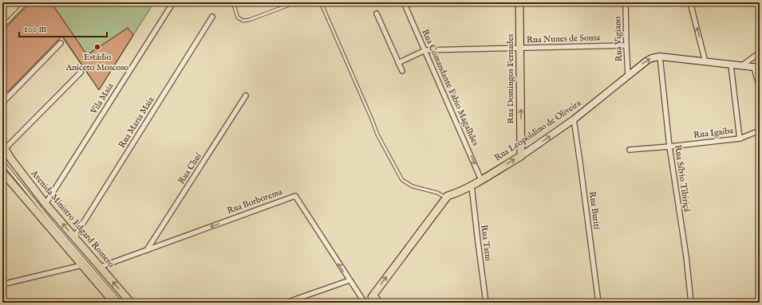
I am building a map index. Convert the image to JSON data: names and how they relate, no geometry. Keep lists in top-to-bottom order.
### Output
{
  "streets": {
    "main road": ["Rua Domingos Fernades", "Rua Leopoldino de Oliveira", "Avenida Ministro Edgard Romero"],
    "street": [
      "Rua Nunes de Sousa",
      "Rua Vigiano",
      "Rua Comandante Fabio Magalhães",
      "Vila Maia",
      "Rua Maria Maia",
      "Rua Igaiba",
      "Rua Chuí",
      "Rua Sílvio Tibiriçá",
      "Rua Borborema",
      "Rua Burití",
      "Rua Tatui"
    ]
  },
  "crossings": [
    ["Rua Nunes de Sousa", "Rua Vigiano"],
    ["Rua Nunes de Sousa", "Rua Domingos Fernades"],
    ["Rua Nunes de Sousa", "Rua Comandante Fabio Magalhães"],
    ["Rua Vigiano", "Rua Leopoldino de Oliveira"],
    ["Rua Domingos Fernades", "Rua Leopoldino de Oliveira"],
    ["Rua Comandante Fabio Magalhães", "Rua Leopoldino de Oliveira"],
    ["Vila Maia", "Avenida Ministro Edgard Romero"],
    ["Rua Maria Maia", "Avenida Ministro Edgard Romero"],
    ["Rua Leopoldino de Oliveira", "Rua Sílvio Tibiriçá"],
    ["Rua Leopoldino de Oliveira", "Rua Burití"],
    ["Rua Leopoldino de Oliveira", "Rua Tatui"],
    ["Rua Igaiba", "Rua Sílvio Tibiriçá"],
    ["Rua Chuí", "Rua Borborema"],
    ["Rua Borborema", "Avenida Ministro Edgard Romero"]
  ],
  "one_way": ["Rua Domingos Fernades", "Rua Comandante Fabio Magalhães", "Rua Leopoldino de Oliveira"],
  "places": ["Estádio Aniceto Moscoso"],
  "scale_bar": "100 m"
}
